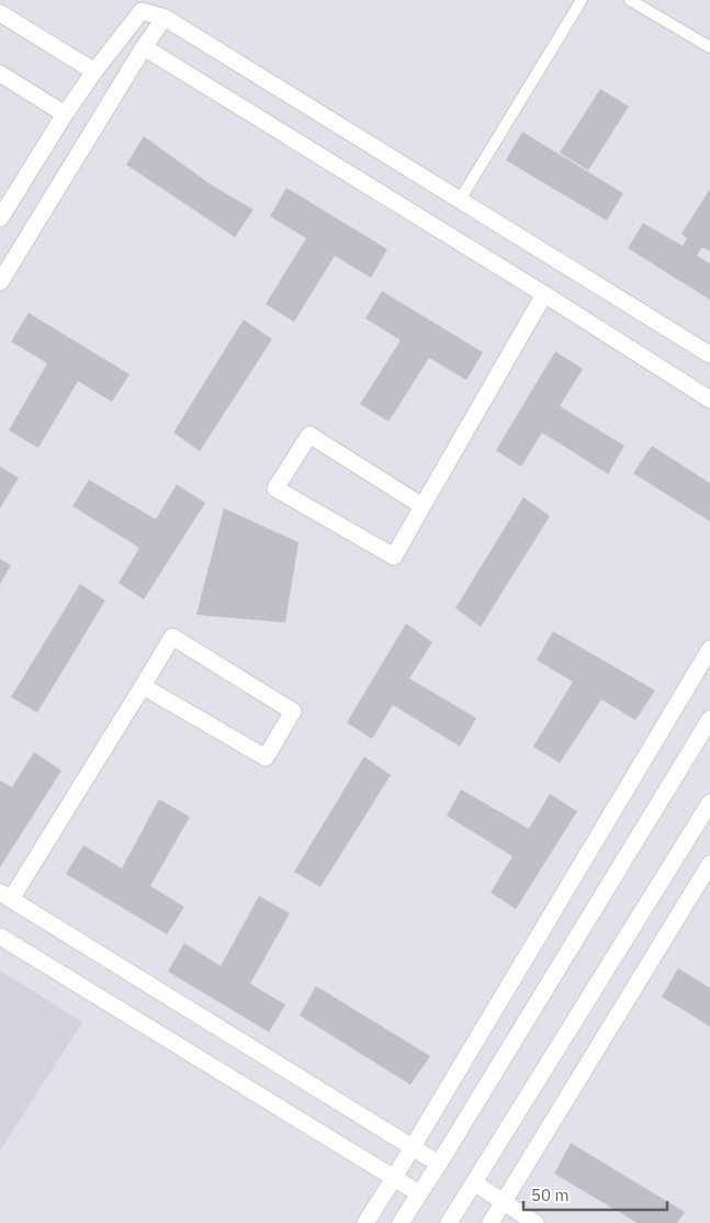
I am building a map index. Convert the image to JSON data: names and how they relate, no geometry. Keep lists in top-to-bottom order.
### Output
{
  "scale_bar": "50 m"
}
